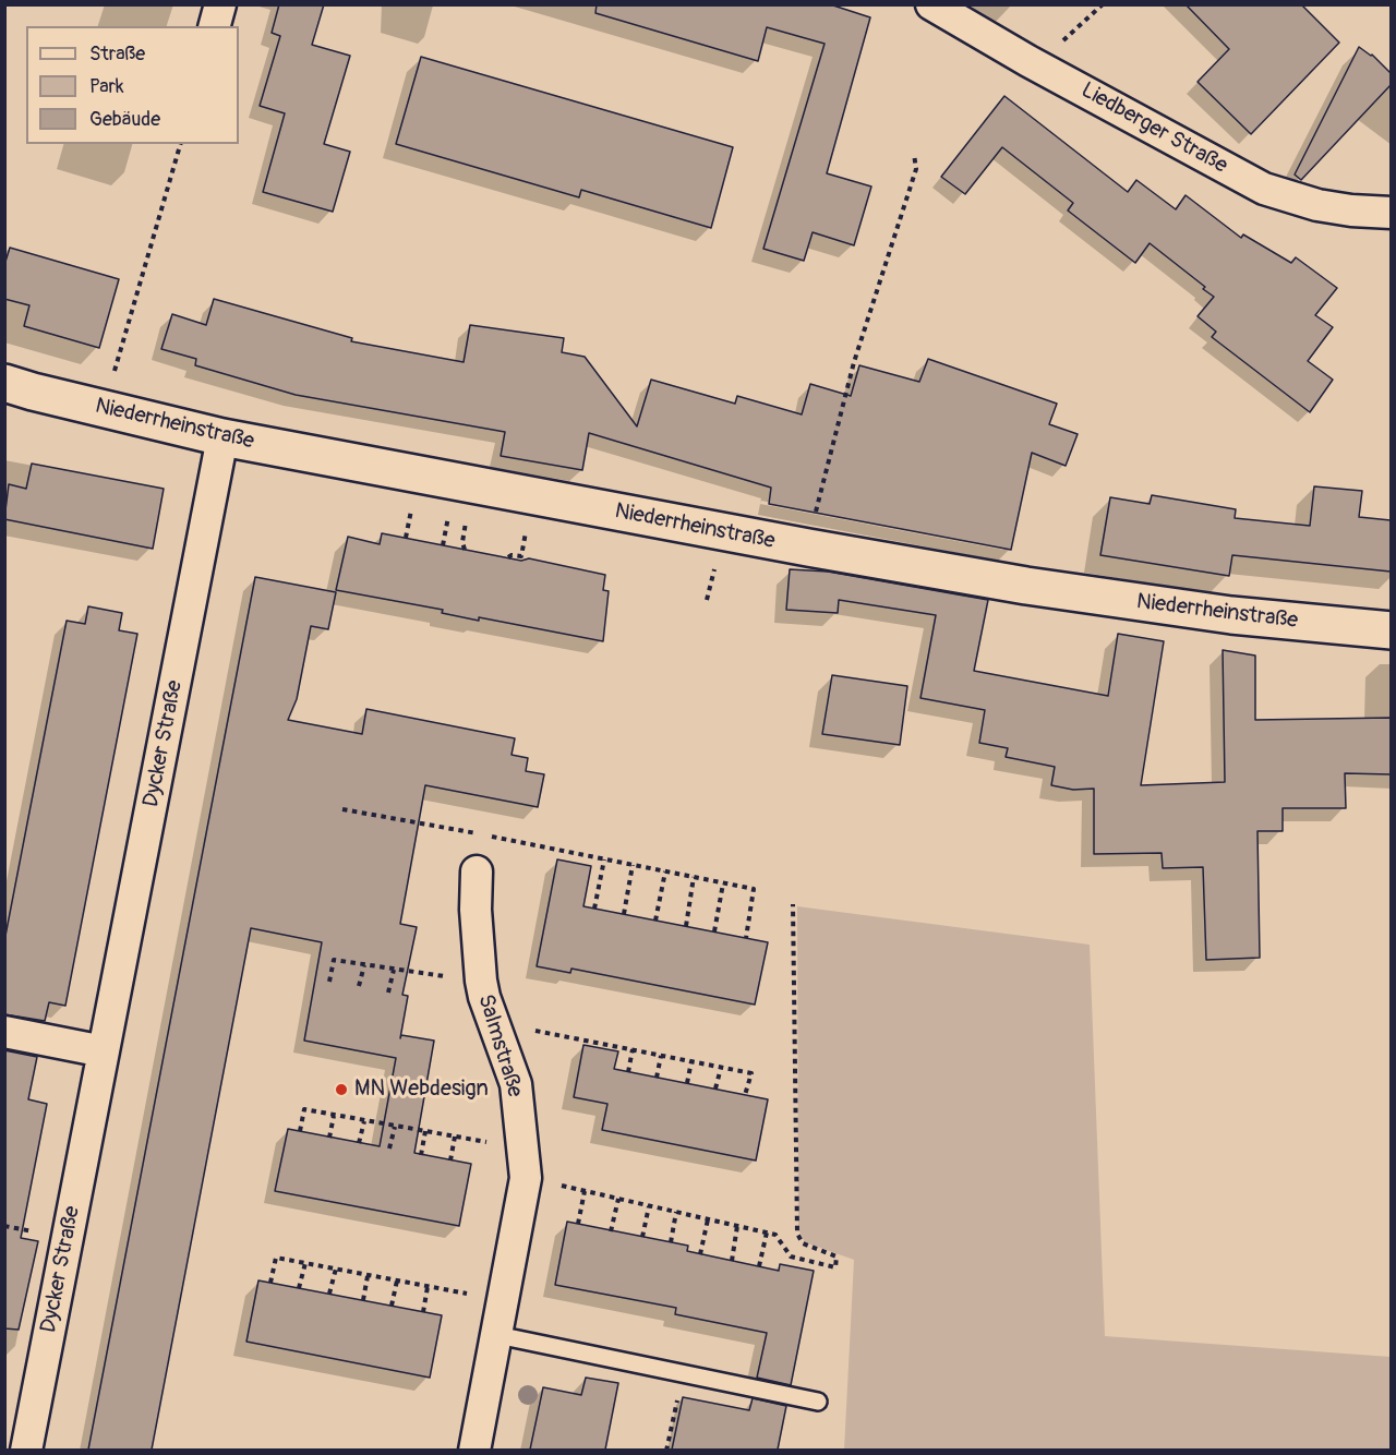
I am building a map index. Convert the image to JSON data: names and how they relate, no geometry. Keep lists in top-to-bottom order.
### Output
{
  "streets": {
    "main road": ["Niederrheinstraße"],
    "street": ["Liedberger Straße", "Dycker Straße", "Salmstraße"]
  },
  "crossings": [
    ["Niederrheinstraße", "Dycker Straße"]
  ],
  "places": ["MN Webdesign"],
  "legend": ["Straße", "Park", "Gebäude"]
}
